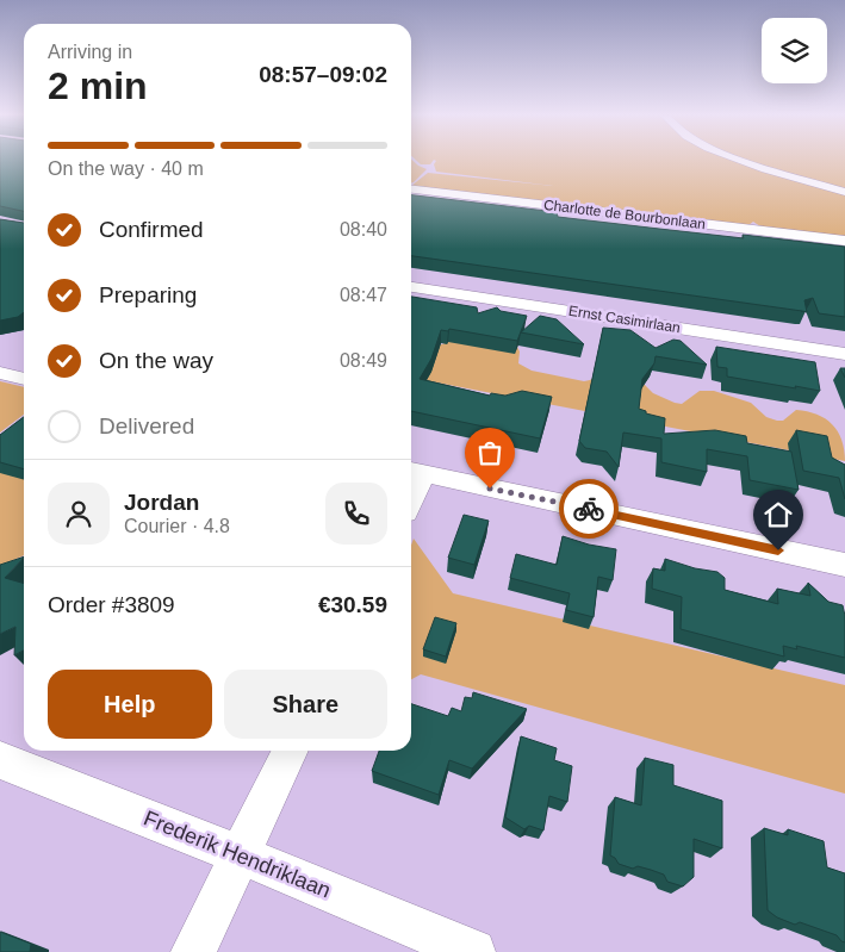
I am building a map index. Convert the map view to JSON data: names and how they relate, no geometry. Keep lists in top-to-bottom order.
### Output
{
  "streets": {
    "street": ["Charlotte de Bourbonlaan", "Ernst Casimirlaan", "Frederik Hendriklaan"]
  },
  "page": {
    "heading": ["2 min", "Arriving in", "08:57–09:02"],
    "panel": [
      "Jordan",
      "Courier · 4.8",
      "Order #3809",
      "€30.59"
    ],
    "bar": "On the way · 40 m",
    "list": [
      ["Confirmed", "08:40"],
      ["Preparing", "08:47"],
      ["On the way", "08:49"],
      "Delivered"
    ],
    "buttons": ["Help", "Share"]
  }
}
